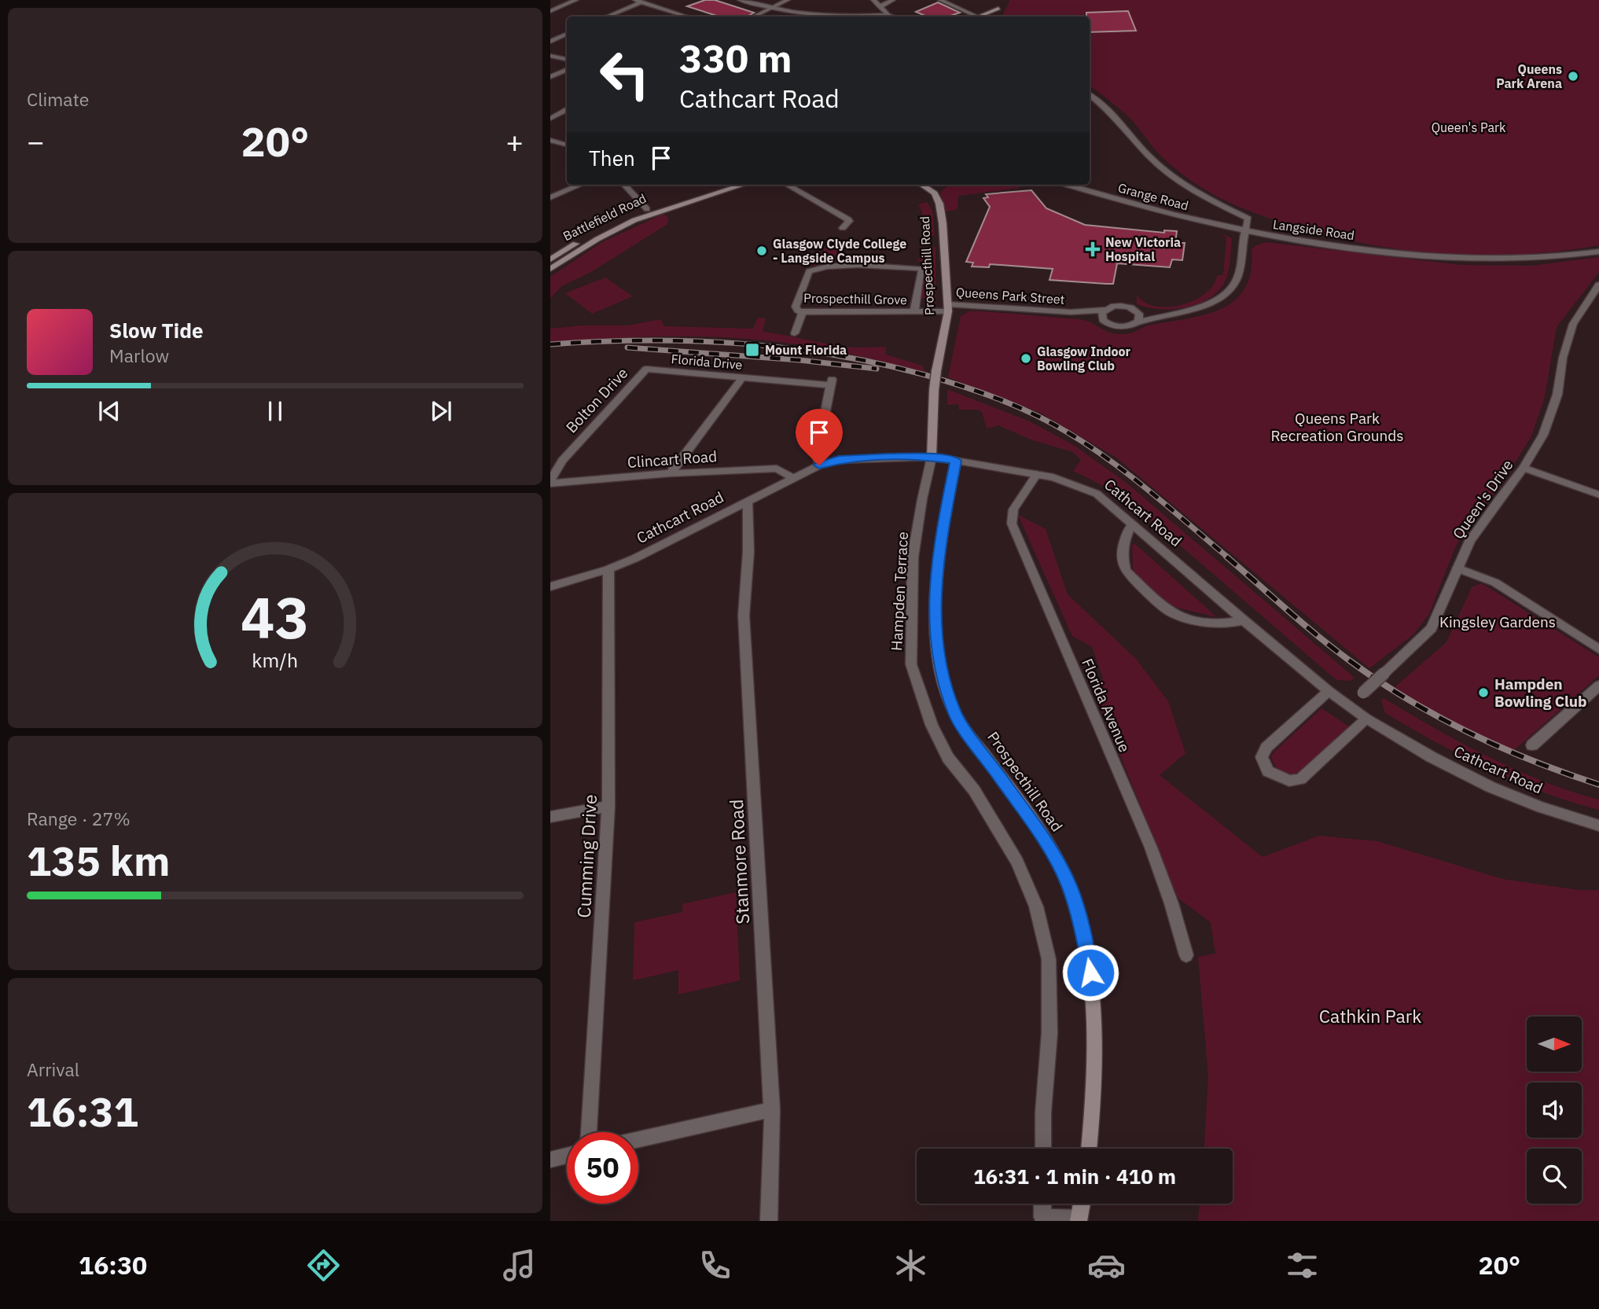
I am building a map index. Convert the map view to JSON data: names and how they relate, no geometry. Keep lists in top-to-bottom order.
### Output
{
  "streets": {
    "main road": ["Battlefield Road", "Prospecthill Road", "Cathcart Road"],
    "street": [
      "Grange Road",
      "Langside Road",
      "Queens Park Street",
      "Prospecthill Grove",
      "Florida Drive",
      "Bolton Drive",
      "Clincart Road",
      "Queen's Drive",
      "Hampden Terrace",
      "Florida Avenue",
      "Cumming Drive",
      "Stanmore Road"
    ]
  },
  "crossings": [
    ["Grange Road", "Langside Road"],
    ["Prospecthill Road", "Queens Park Street"],
    ["Prospecthill Road", "Prospecthill Grove"],
    ["Prospecthill Road", "Cathcart Road"],
    ["Prospecthill Road", "Hampden Terrace"],
    ["Queens Park Street", "Prospecthill Grove"],
    ["Florida Drive", "Bolton Drive"],
    ["Florida Drive", "Cathcart Road"],
    ["Bolton Drive", "Clincart Road"],
    ["Clincart Road", "Cathcart Road"],
    ["Queen's Drive", "Cathcart Road"],
    ["Cathcart Road", "Hampden Terrace"],
    ["Cathcart Road", "Florida Avenue"],
    ["Cathcart Road", "Cumming Drive"],
    ["Cathcart Road", "Stanmore Road"]
  ],
  "parks": [
    "Queen's Park",
    "Queens Park Recreation Grounds",
    "Kingsley Gardens",
    "Cathkin Park"
  ],
  "places": {
    "other": [
      "Queens Park Arena",
      "Glasgow Clyde College - Langside Campus",
      "Glasgow Indoor Bowling Club",
      "Hampden Bowling Club"
    ],
    "health": ["New Victoria Hospital"],
    "transit": ["Mount Florida"]
  },
  "north": "right",
  "page": {
    "tile": [
      "Climate",
      ["Range · 27%", "135 km"],
      ["Arrival", "16:31"]
    ],
    "turn": ["330 m", "Cathcart Road"],
    "heat": ["−", "20°", "+"],
    "then": "Then",
    "song": ["Slow Tide", "Marlow"],
    "limit": "50",
    "trip": "16:31 · 1 min · 410 m",
    "tabs": ["16:30", "20°"],
    "gauge": ["43", "km/h"]
  }
}
